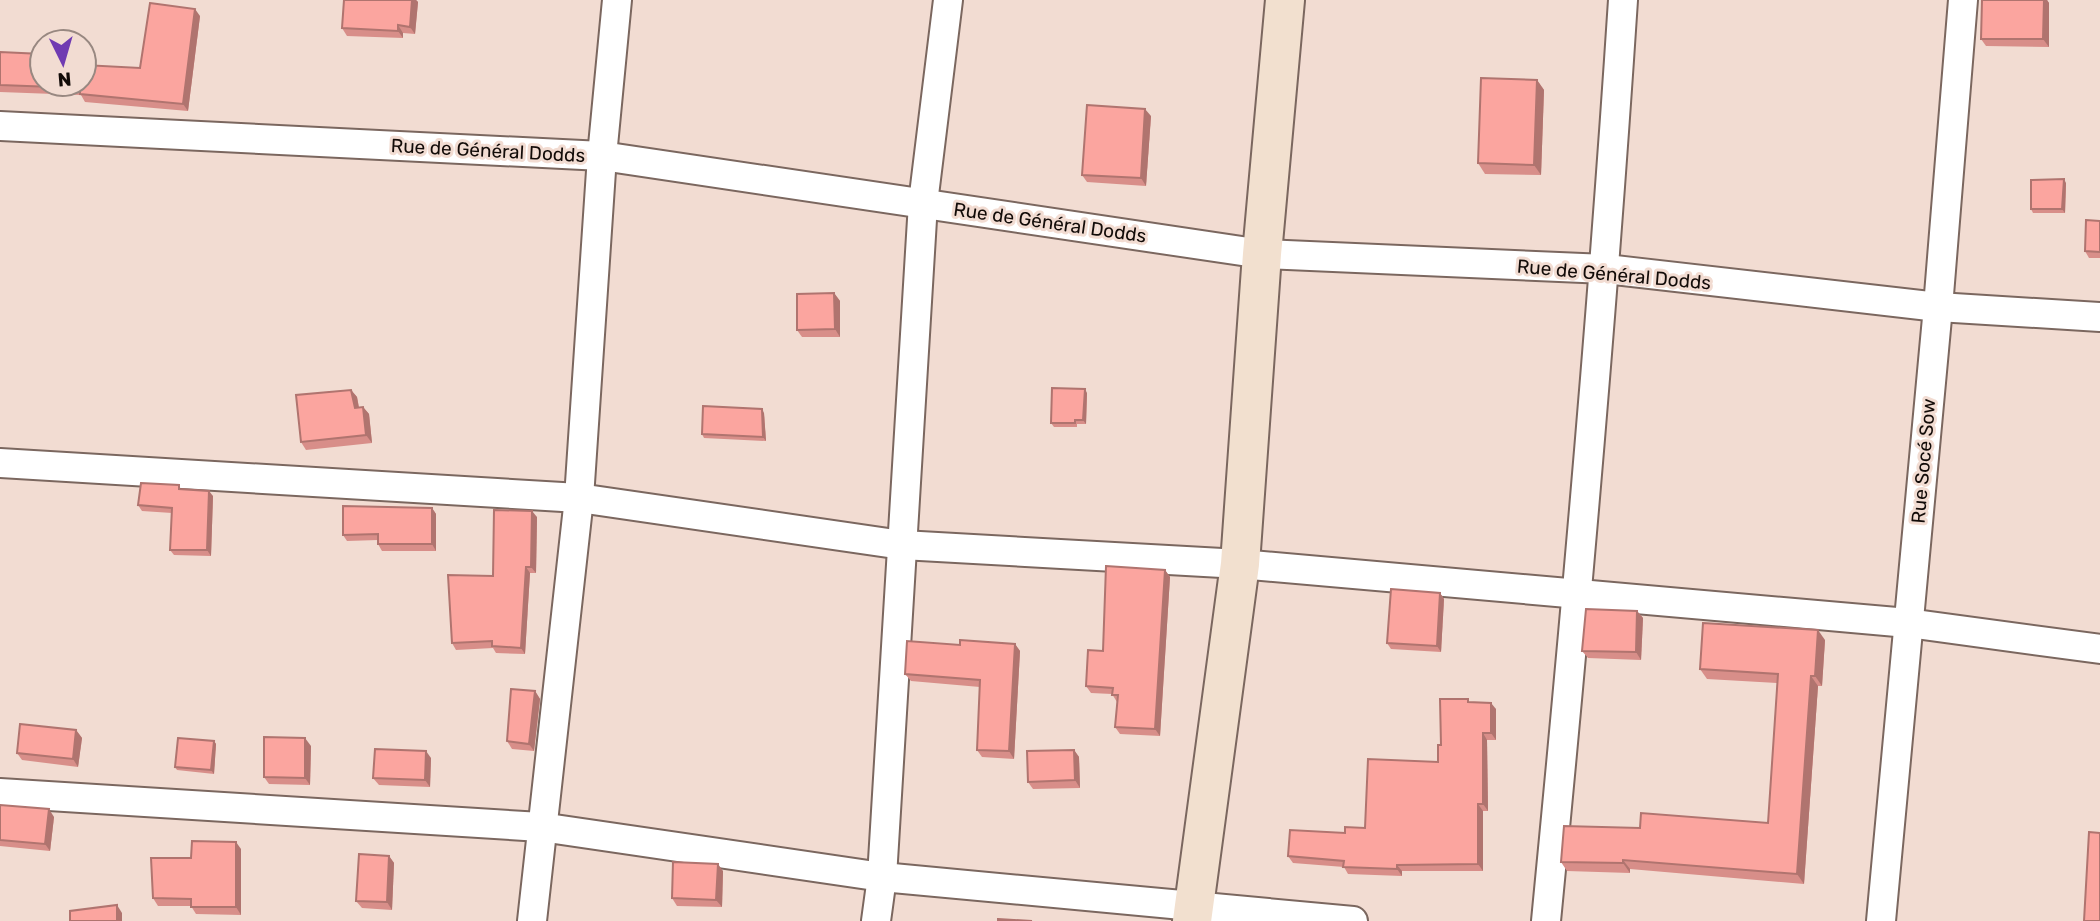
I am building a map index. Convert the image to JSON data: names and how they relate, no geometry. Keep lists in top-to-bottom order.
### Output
{
  "streets": {
    "street": ["Rue de Général Dodds", "Rue Socé Sow"]
  },
  "crossings": [
    ["Rue de Général Dodds", "Rue Socé Sow"]
  ],
  "north": "bottom"
}
